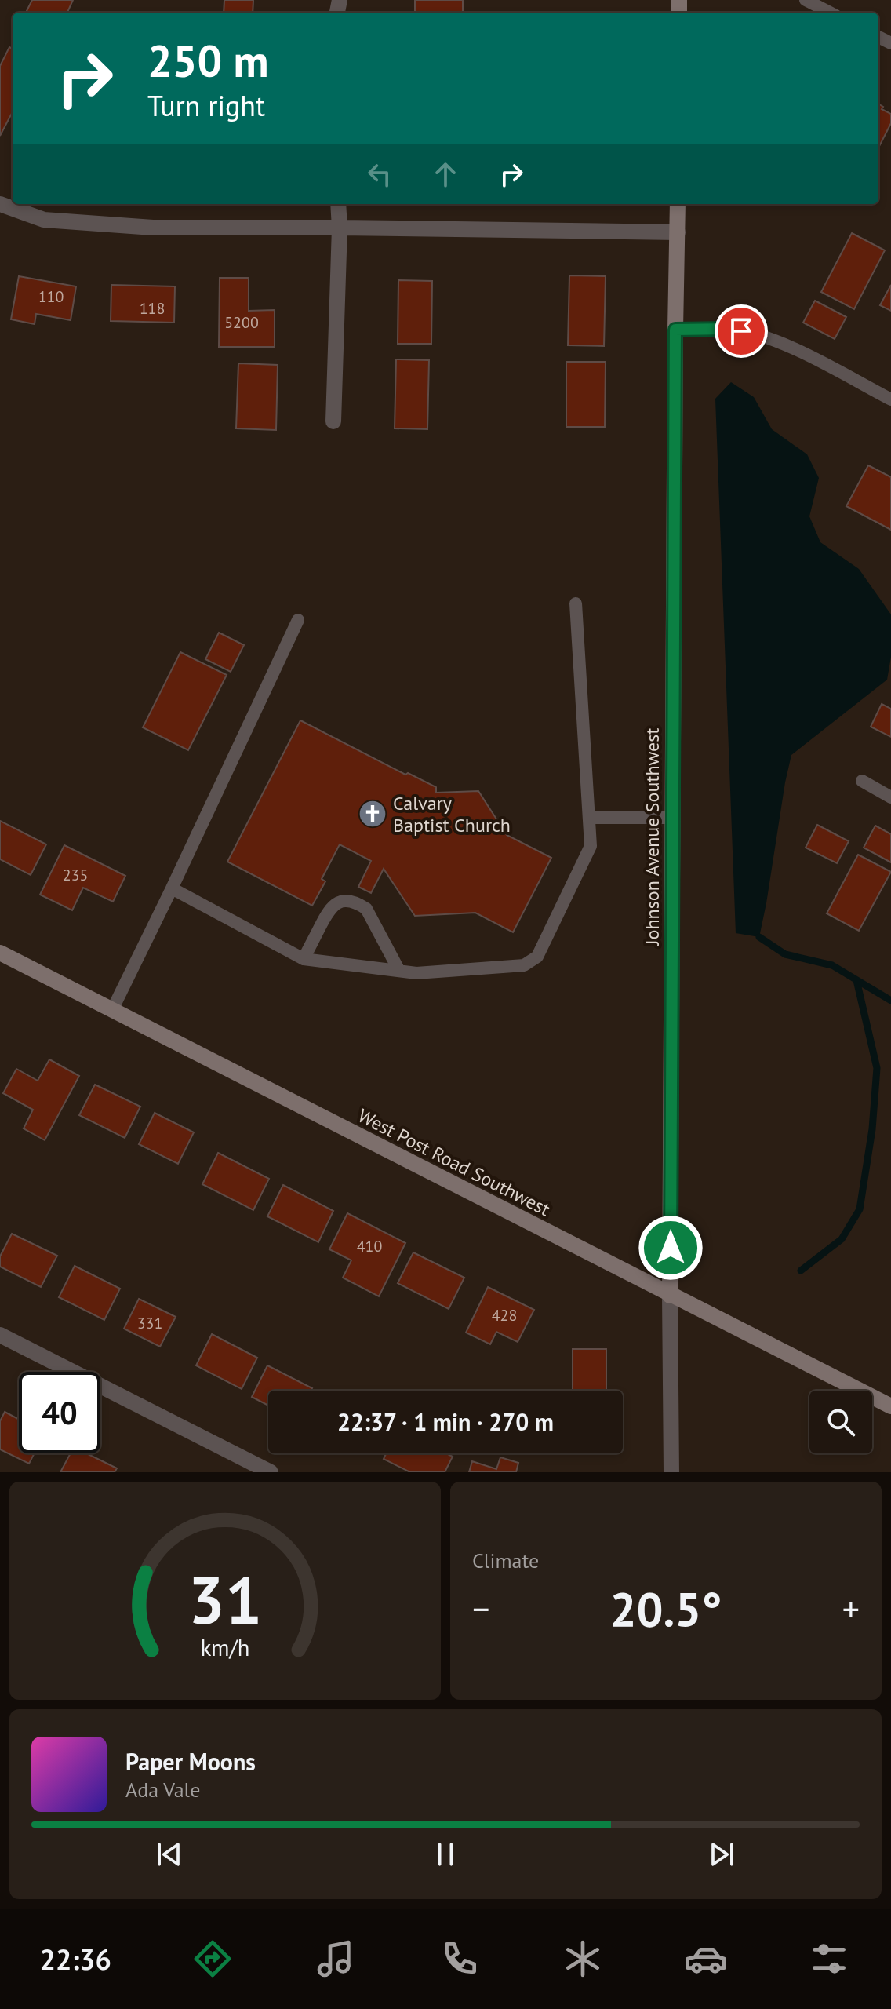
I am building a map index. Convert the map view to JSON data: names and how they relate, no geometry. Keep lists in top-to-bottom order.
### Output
{
  "streets": {
    "street": ["Johnson Avenue Southwest", "West Post Road Southwest"]
  },
  "crossings": [
    ["Johnson Avenue Southwest", "West Post Road Southwest"]
  ],
  "places": {
    "church": ["Calvary Baptist Church"]
  },
  "house_numbers": [
    "110",
    "118",
    "5200",
    "235",
    "410",
    "428",
    "331"
  ],
  "page": {
    "turn": ["250 m", "Turn right"],
    "limit": "40",
    "trip": "22:37 · 1 min · 270 m",
    "tile": "Climate",
    "heat": ["−", "20.5°", "+"],
    "song": ["Paper Moons", "Ada Vale"],
    "tabs": "22:36",
    "gauge": ["31", "km/h"]
  }
}
